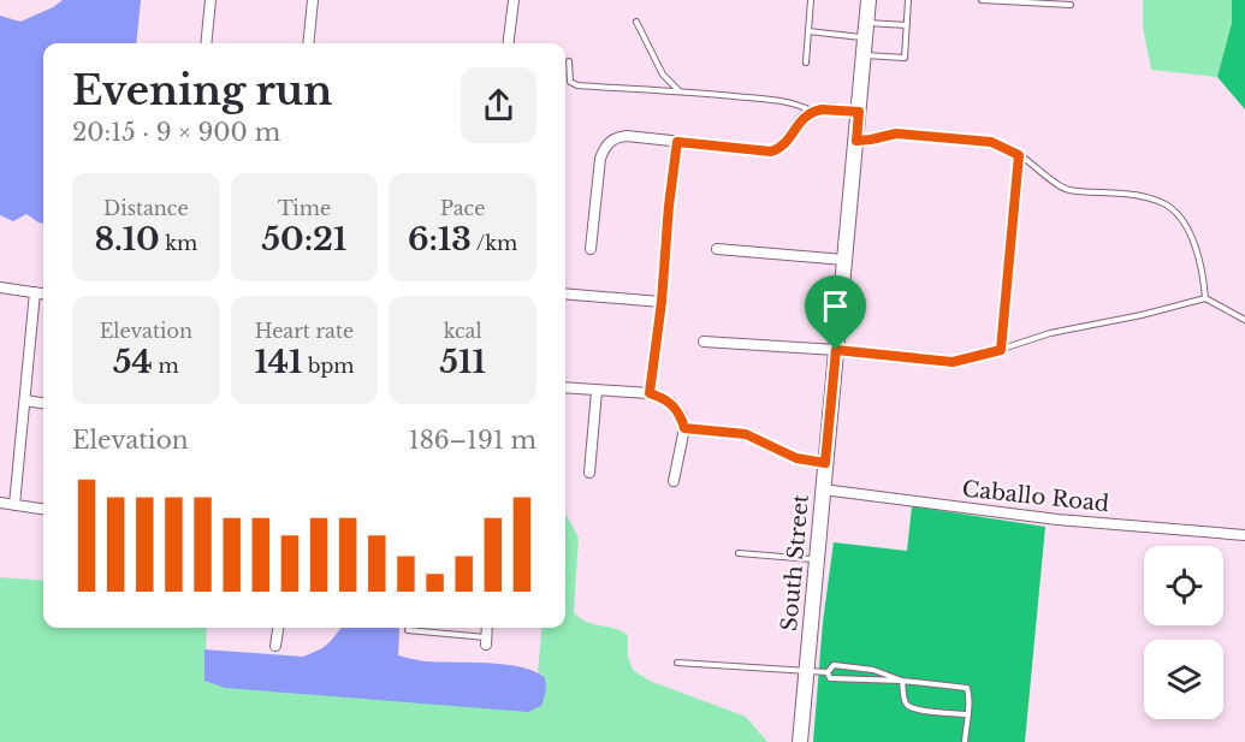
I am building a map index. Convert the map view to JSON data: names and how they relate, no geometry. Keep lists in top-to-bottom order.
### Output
{
  "streets": {
    "main road": ["South Street"],
    "street": ["Caballo Road"]
  },
  "crossings": [
    ["Caballo Road", "South Street"]
  ],
  "page": {
    "heading": ["Evening run", "20:15 · 9 × 900 m"],
    "stats": [
      ["Distance", "8.10 km"],
      ["Time", "50:21"],
      ["Pace", "6:13 /km"],
      ["Elevation", "54 m"],
      ["Heart rate", "141 bpm"],
      ["kcal", "511"]
    ],
    "chart": ["Elevation", "186–191 m"]
  }
}
